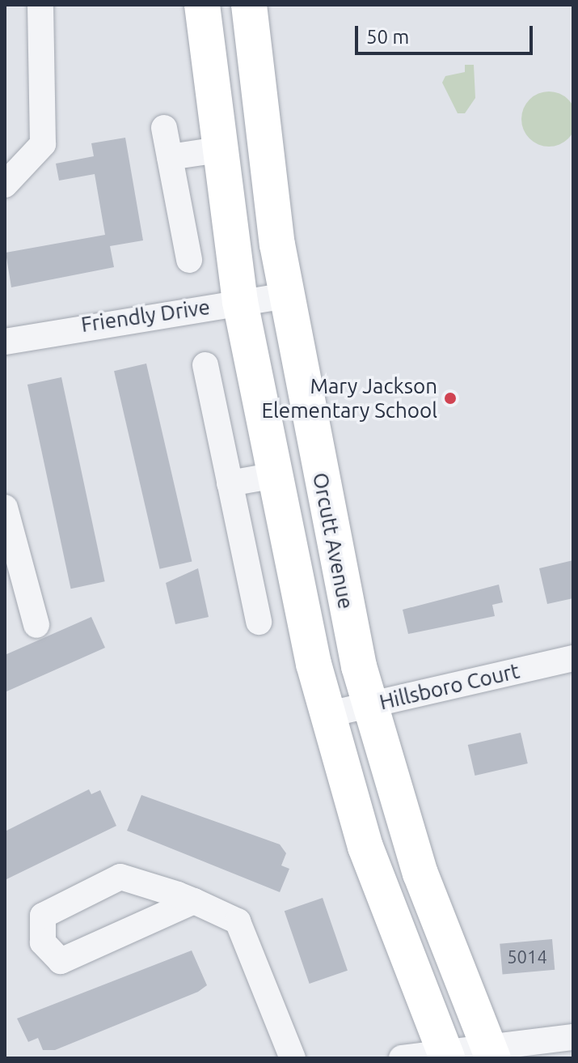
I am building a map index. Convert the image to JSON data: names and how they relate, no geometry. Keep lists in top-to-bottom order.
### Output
{
  "streets": {
    "main road": ["Orcutt Avenue"],
    "street": ["Friendly Drive", "Hillsboro Court"]
  },
  "crossings": [
    ["Friendly Drive", "Orcutt Avenue"],
    ["Orcutt Avenue", "Hillsboro Court"]
  ],
  "places": ["Mary Jackson Elementary School"],
  "house_numbers": ["5014"],
  "scale_bar": "50 m"
}
